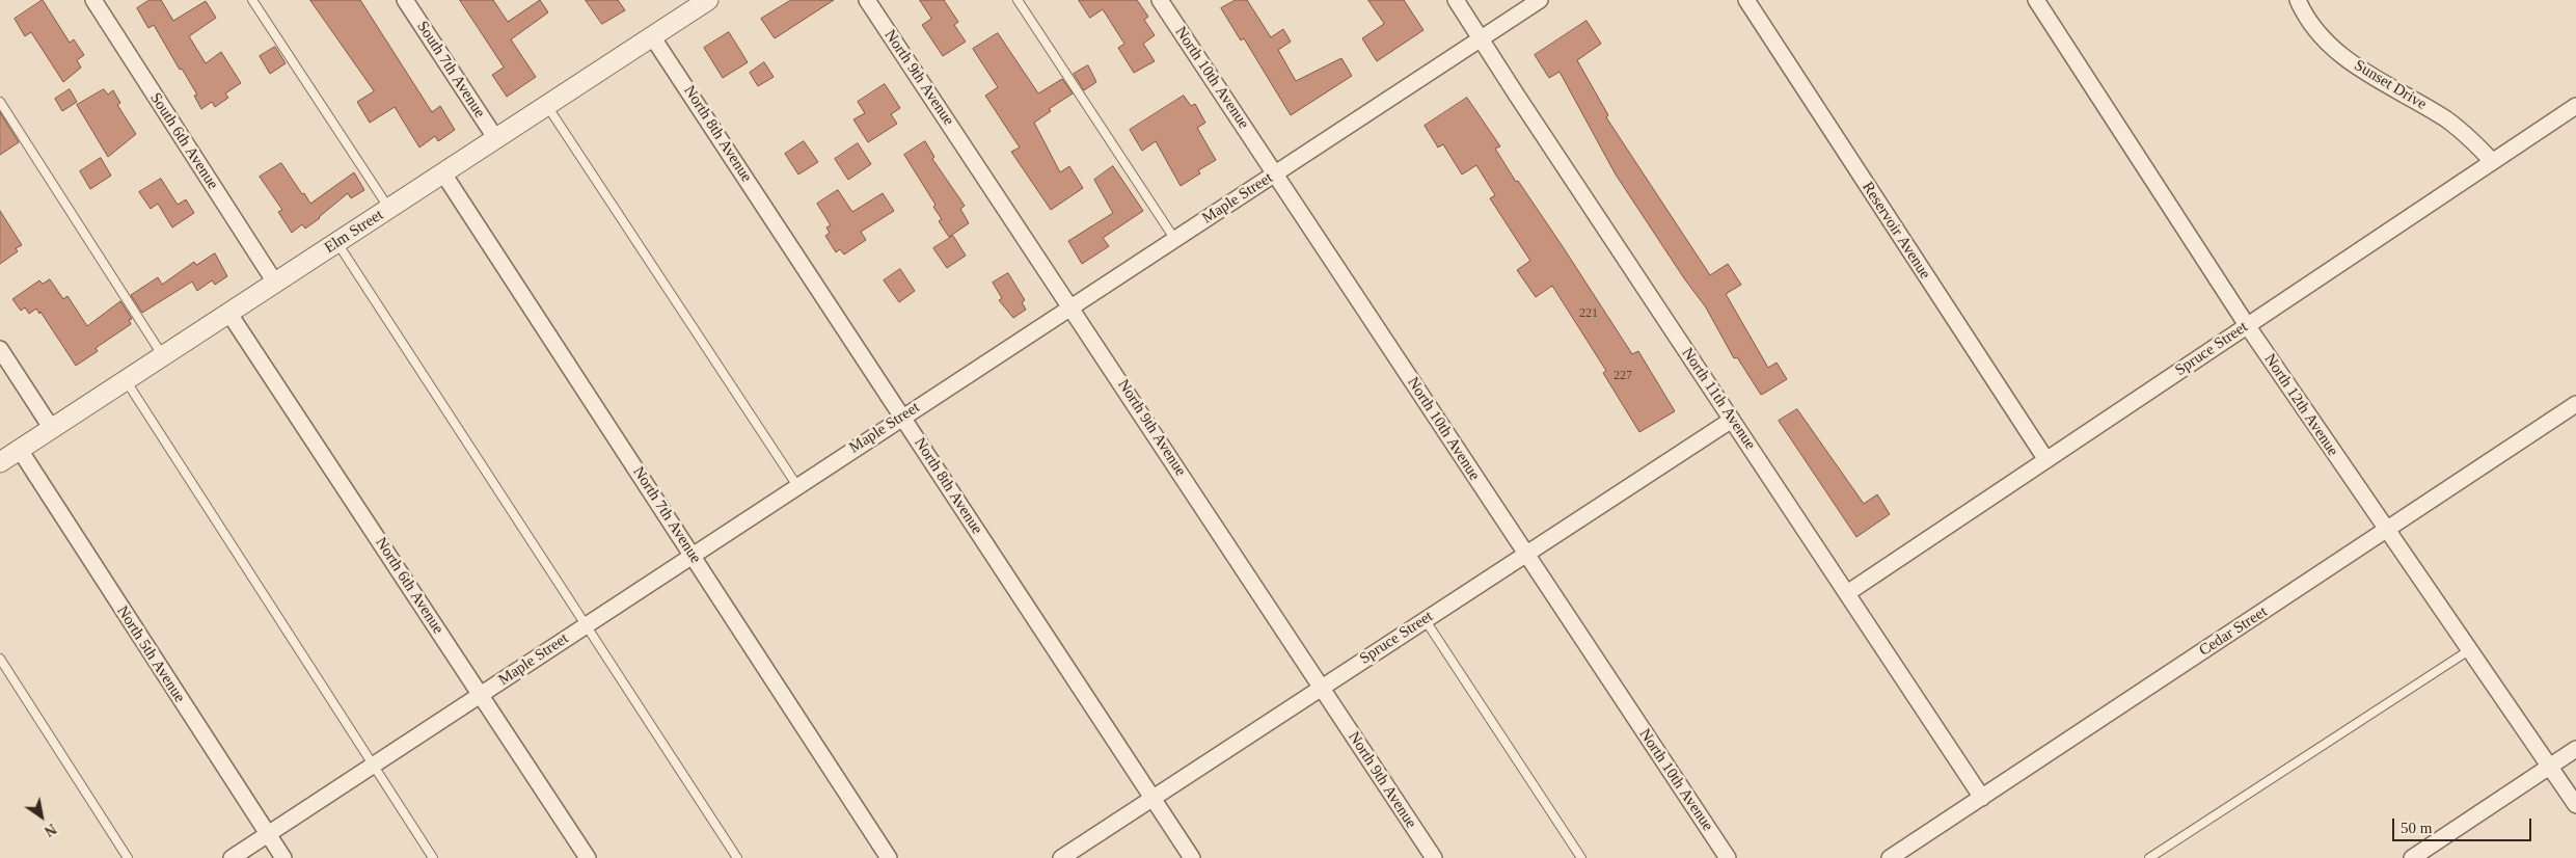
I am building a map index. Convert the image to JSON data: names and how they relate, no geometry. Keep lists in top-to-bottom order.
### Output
{
  "streets": {
    "street": [
      "South 7th Avenue",
      "North 9th Avenue",
      "North 10th Avenue",
      "Sunset Drive",
      "North 8th Avenue",
      "South 6th Avenue",
      "Maple Street",
      "Reservoir Avenue",
      "Elm Street",
      "Spruce Street",
      "North 11th Avenue",
      "North 12th Avenue",
      "North 7th Avenue",
      "North 6th Avenue",
      "Cedar Street",
      "North 5th Avenue"
    ]
  },
  "crossings": [
    ["South 7th Avenue", "Elm Street"],
    ["North 9th Avenue", "Maple Street"],
    ["North 9th Avenue", "Spruce Street"],
    ["North 10th Avenue", "Maple Street"],
    ["North 10th Avenue", "Spruce Street"],
    ["Sunset Drive", "Spruce Street"],
    ["North 8th Avenue", "Maple Street"],
    ["North 8th Avenue", "Elm Street"],
    ["North 8th Avenue", "Spruce Street"],
    ["South 6th Avenue", "Elm Street"],
    ["Maple Street", "North 11th Avenue"],
    ["Maple Street", "North 7th Avenue"],
    ["Maple Street", "North 6th Avenue"],
    ["Maple Street", "North 5th Avenue"],
    ["Reservoir Avenue", "Spruce Street"],
    ["Elm Street", "North 7th Avenue"],
    ["Elm Street", "North 6th Avenue"],
    ["Elm Street", "North 5th Avenue"],
    ["Spruce Street", "North 11th Avenue"],
    ["Spruce Street", "North 12th Avenue"],
    ["North 11th Avenue", "Cedar Street"],
    ["North 12th Avenue", "Cedar Street"]
  ],
  "house_numbers": ["221", "227"],
  "scale_bar": "50 m",
  "north": "bottom right"
}
